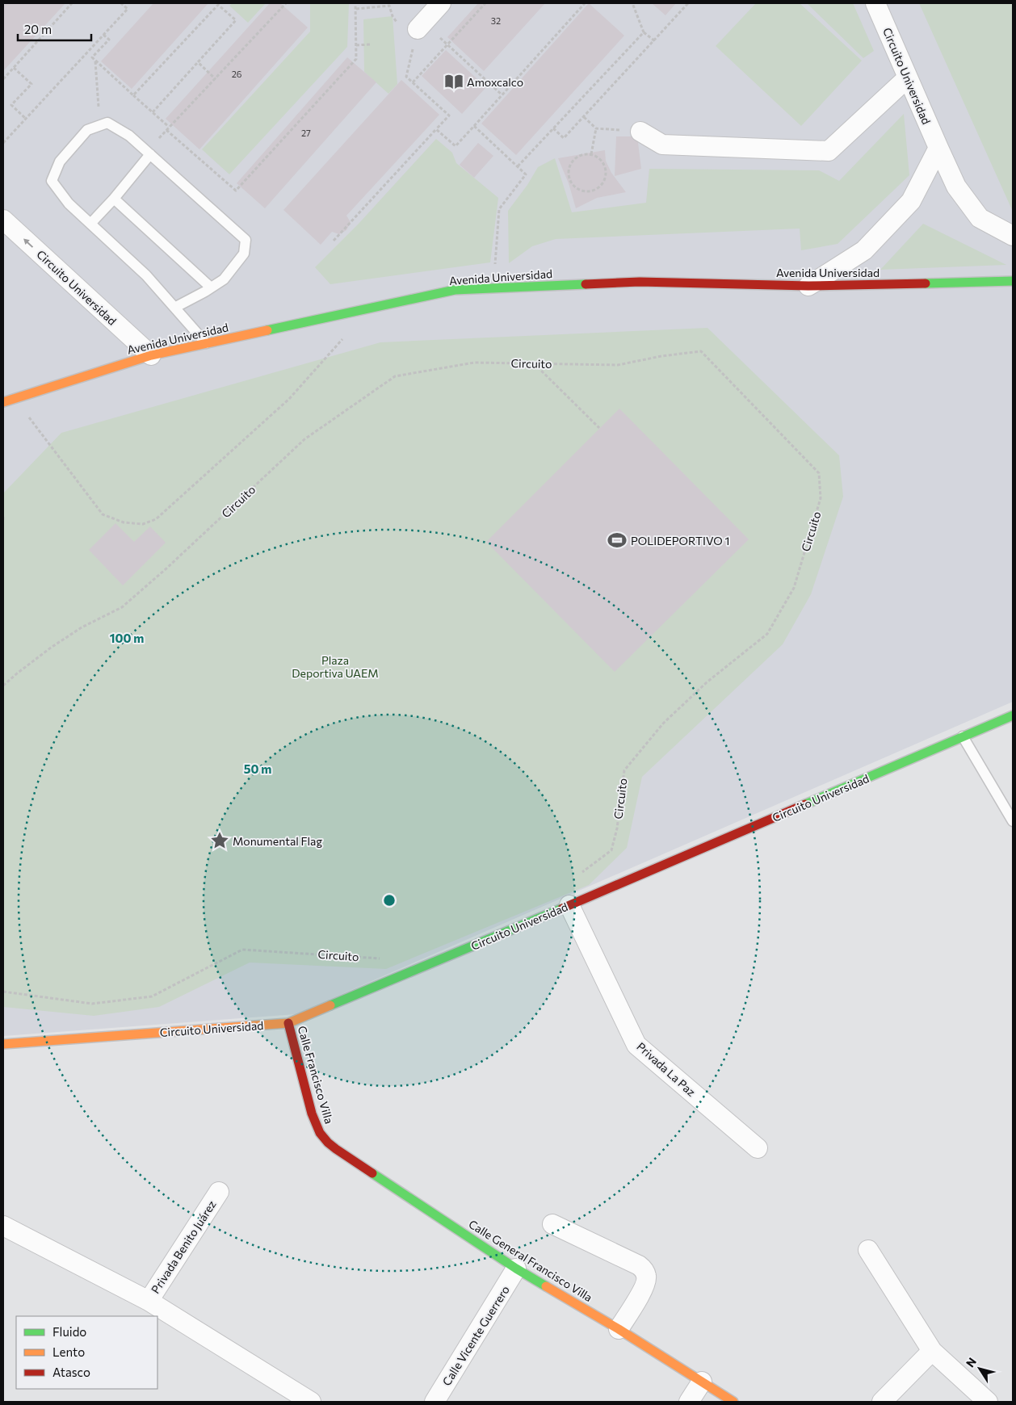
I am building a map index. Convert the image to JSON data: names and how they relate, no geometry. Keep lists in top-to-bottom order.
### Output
{
  "streets": {
    "street": [
      "Circuito Universidad",
      "Avenida Universidad",
      "Privada La Paz",
      "Calle Francisco Villa",
      "Privada Benito Juárez",
      "Calle General Francisco Villa",
      "Calle Vicente Guerrero"
    ],
    "path": ["Circuito"]
  },
  "crossings": [
    ["Circuito Universidad", "Avenida Universidad"],
    ["Circuito Universidad", "Privada La Paz"],
    ["Circuito Universidad", "Calle Francisco Villa"],
    ["Calle Francisco Villa", "Calle General Francisco Villa"],
    ["Calle General Francisco Villa", "Calle Vicente Guerrero"]
  ],
  "parks": ["Plaza Deportiva UAEM"],
  "places": {
    "library": ["Amoxcalco"],
    "sports": ["POLIDEPORTIVO 1"],
    "place": ["Monumental Flag"]
  },
  "house_numbers": ["32", "26", "27"],
  "legend": ["Fluido", "Lento", "Atasco"],
  "scale_bar": "20 m",
  "north": "top left",
  "rings": ["100 m", "50 m"]
}
